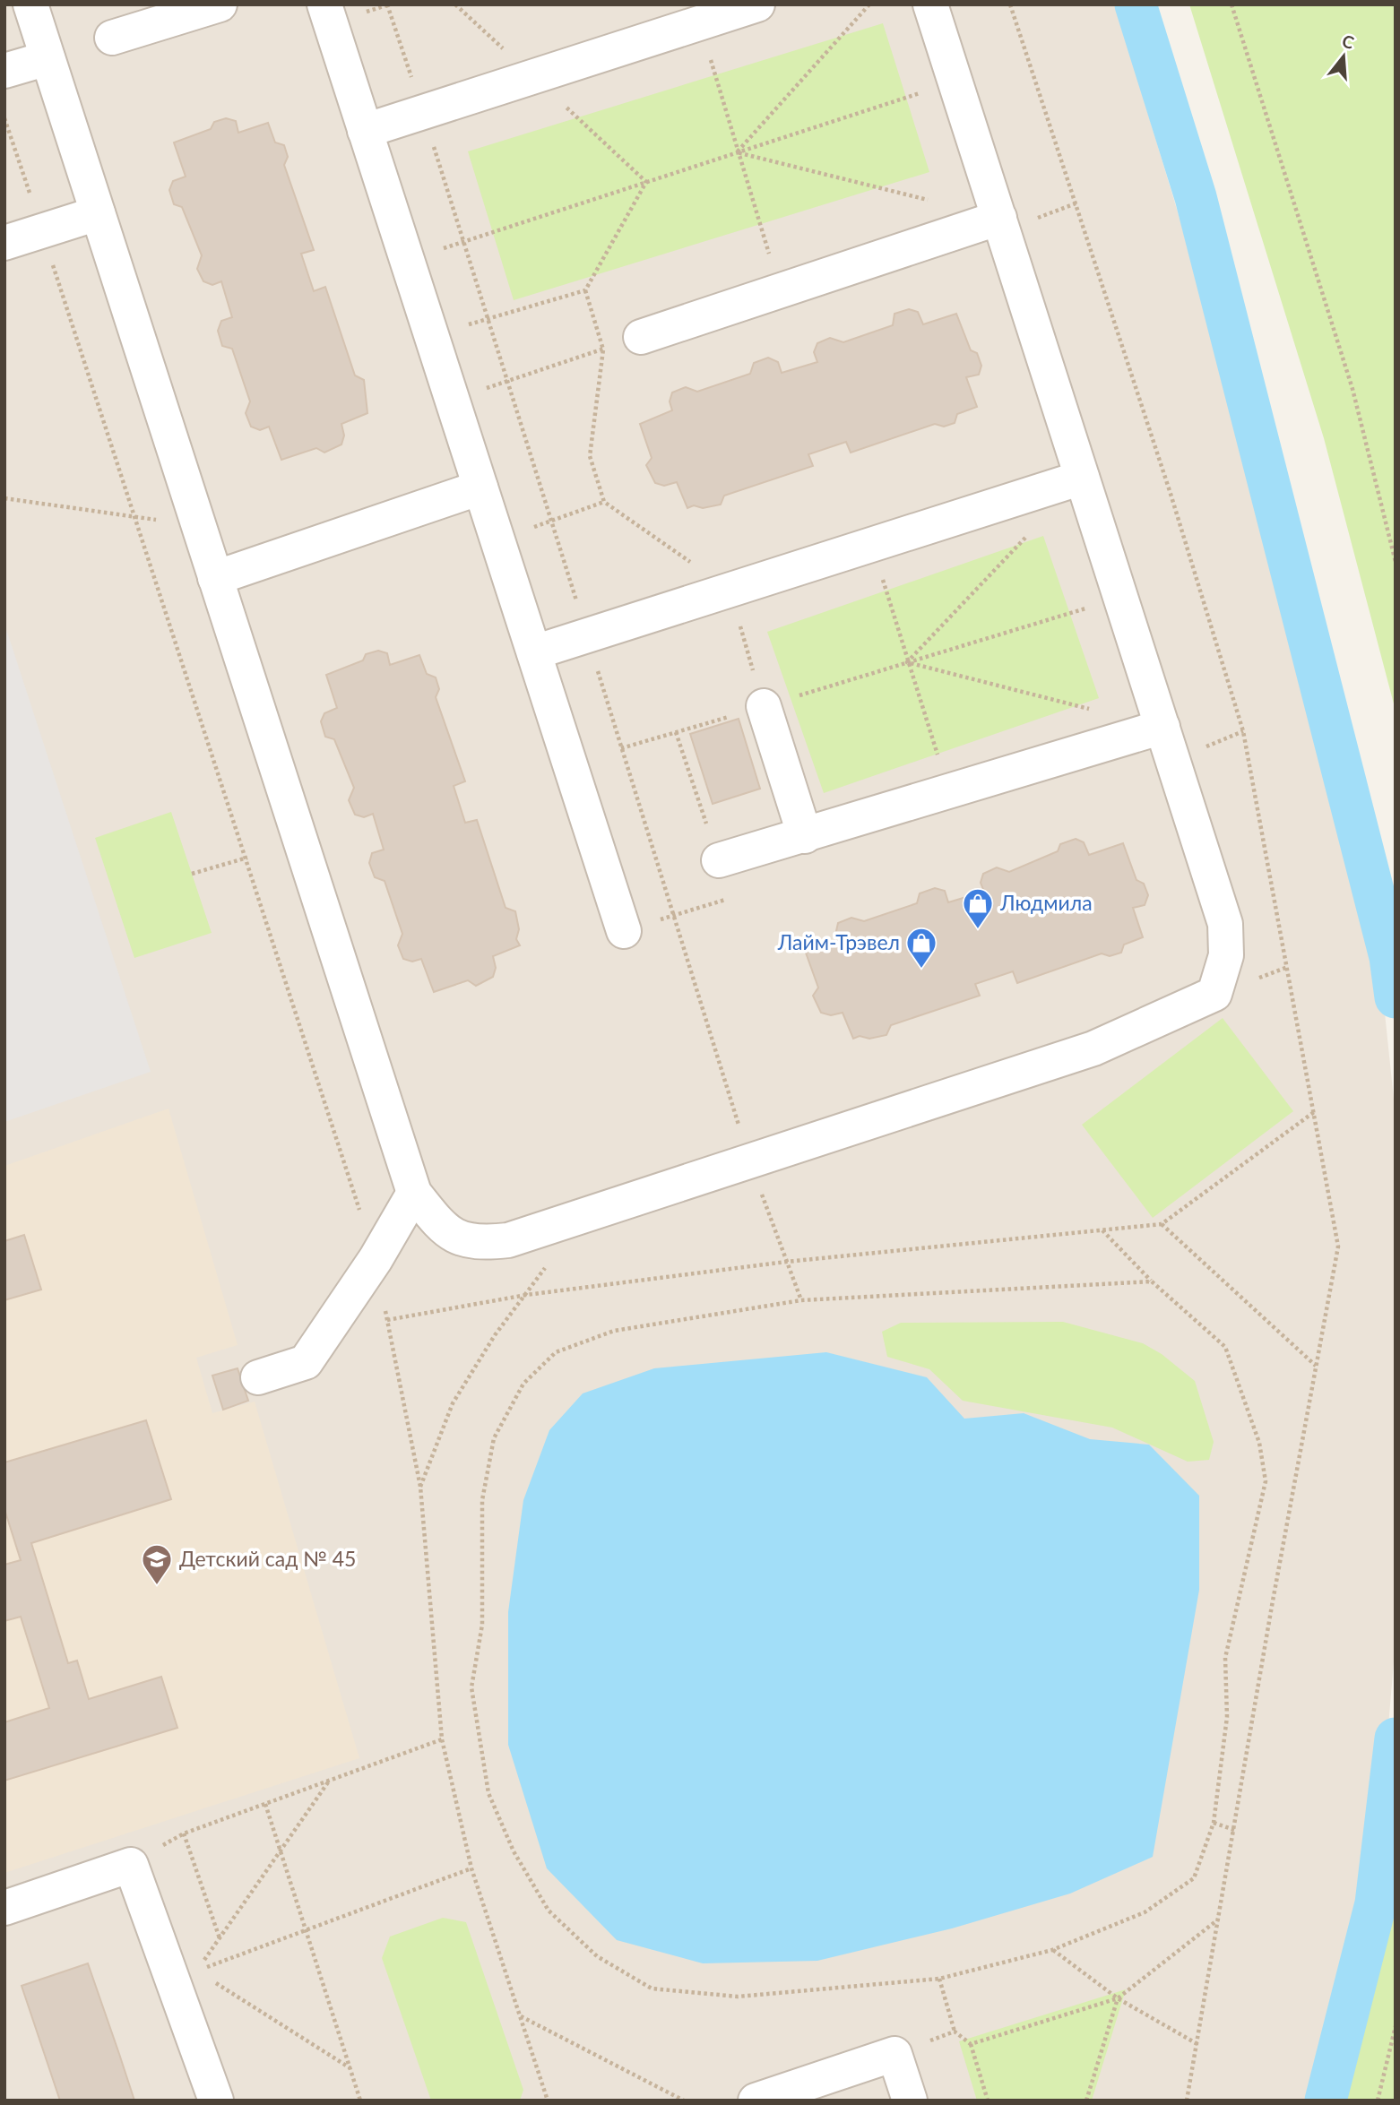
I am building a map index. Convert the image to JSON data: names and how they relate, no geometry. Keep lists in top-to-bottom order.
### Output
{
  "places": {
    "shop": ["Людмила", "Лайм-Трэвел"],
    "school or university": ["Детский сад № 45"]
  },
  "north": "top"
}
